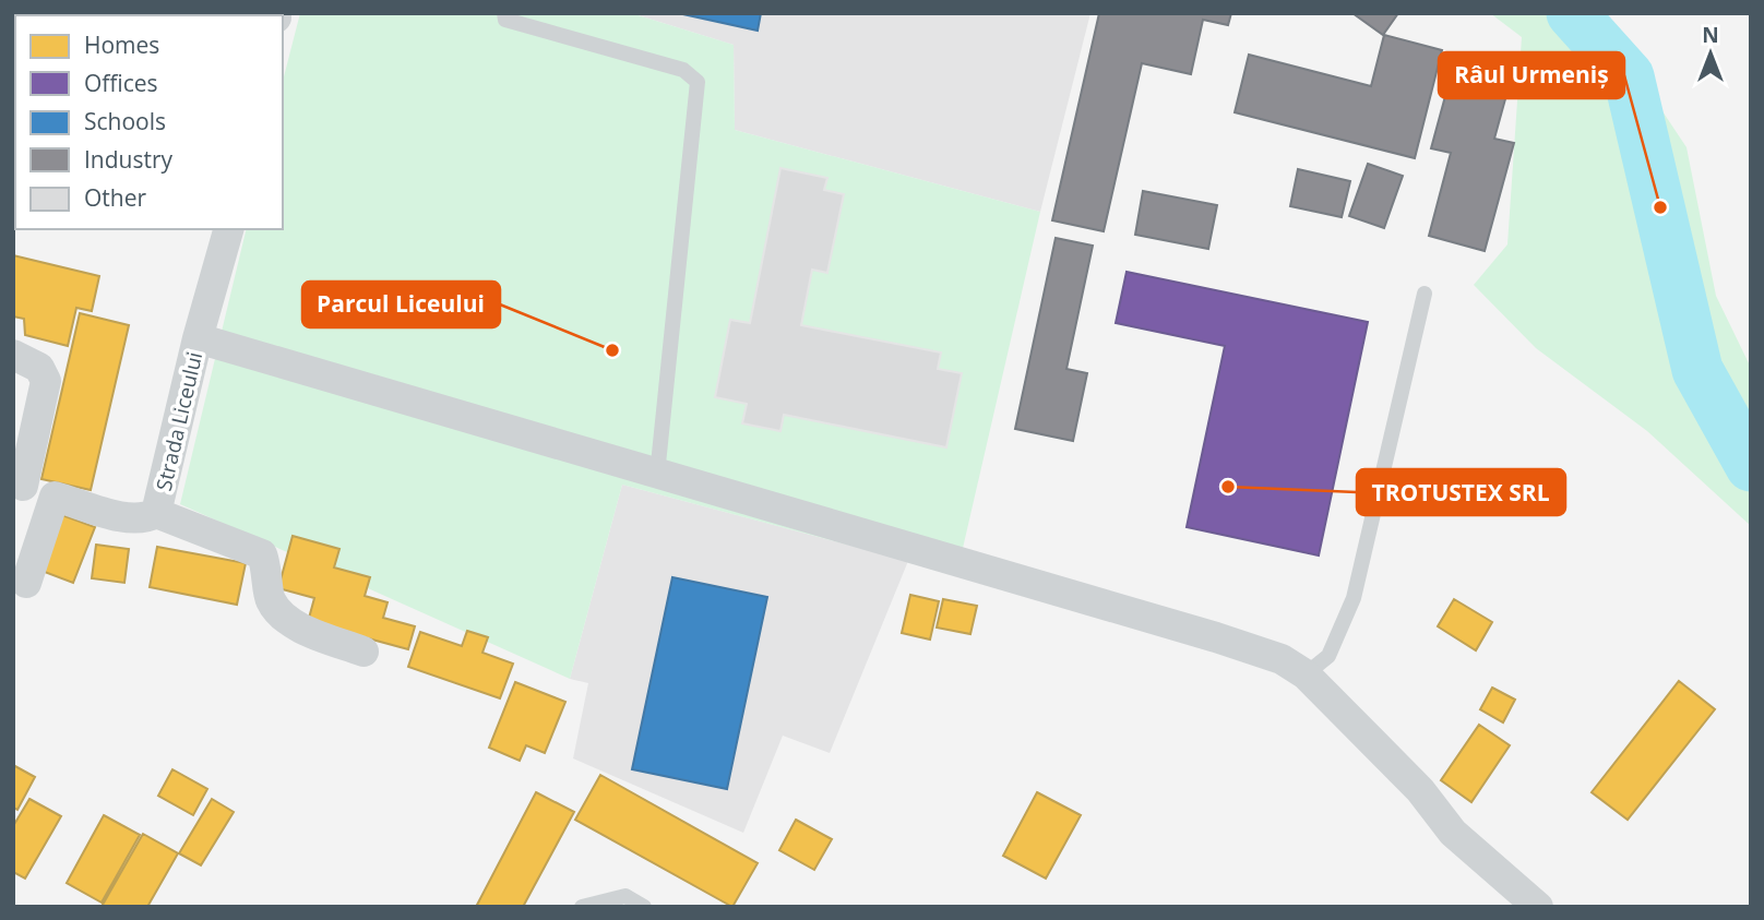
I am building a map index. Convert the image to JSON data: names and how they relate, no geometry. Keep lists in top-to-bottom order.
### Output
{
  "streets": {
    "street": ["Strada Liceului"]
  },
  "places": ["Râul Urmeniș", "Parcul Liceului", "TROTUSTEX SRL"],
  "legend": [
    "Homes",
    "Offices",
    "Schools",
    "Industry",
    "Other"
  ],
  "north": "top"
}
